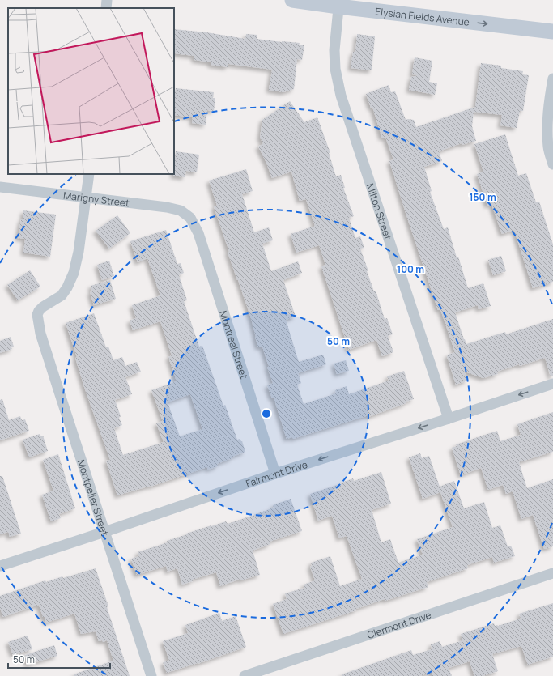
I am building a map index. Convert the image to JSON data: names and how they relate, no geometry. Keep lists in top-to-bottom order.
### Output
{
  "streets": {
    "main road": ["Elysian Fields Avenue"],
    "street": [
      "Marigny Street",
      "Milton Street",
      "Montreal Street",
      "Fairmont Drive",
      "Montpelier Street",
      "Clermont Drive"
    ]
  },
  "crossings": [
    ["Elysian Fields Avenue", "Milton Street"],
    ["Marigny Street", "Montreal Street"],
    ["Marigny Street", "Montpelier Street"],
    ["Milton Street", "Fairmont Drive"],
    ["Montreal Street", "Fairmont Drive"],
    ["Fairmont Drive", "Montpelier Street"]
  ],
  "one_way": ["Elysian Fields Avenue", "Fairmont Drive"],
  "scale_bar": "50 m",
  "rings": ["150 m", "100 m", "50 m"]
}
